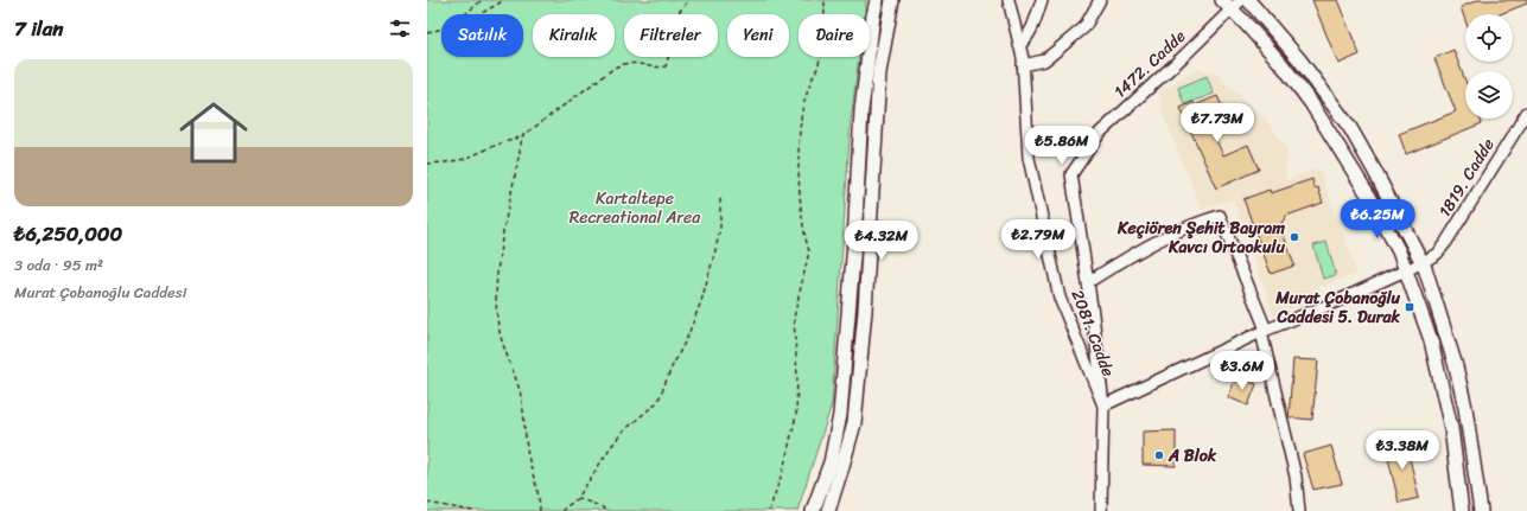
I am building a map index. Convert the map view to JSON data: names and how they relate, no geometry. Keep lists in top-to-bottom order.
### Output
{
  "streets": {
    "street": ["1472. Cadde", "1819. Cadde", "2081. Cadde"]
  },
  "crossings": [
    ["1472. Cadde", "1819. Cadde"],
    ["1472. Cadde", "2081. Cadde"],
    ["1819. Cadde", "2081. Cadde"]
  ],
  "parks": ["Kartaltepe Recreational Area"],
  "places": {
    "other": ["Keçiören Şehit Bayram Kavcı Ortaokulu", "A Blok"],
    "transit": ["Murat Çobanoğlu Caddesi 5. Durak"]
  },
  "page": {
    "heading": "7 ilan",
    "chip": [
      "Satılık",
      "Kiralık",
      "Filtreler",
      "Yeni",
      "Daire"
    ],
    "list": [
      {
        "name": "₺6,250,000",
        "note": "3 oda · 95 m² · Murat Çobanoğlu Caddesi"
      }
    ],
    "price": [
      "₺7.73M",
      "₺5.86M",
      "₺6.25M",
      "₺2.79M",
      "₺4.32M",
      "₺3.6M",
      "₺3.38M"
    ]
  }
}
